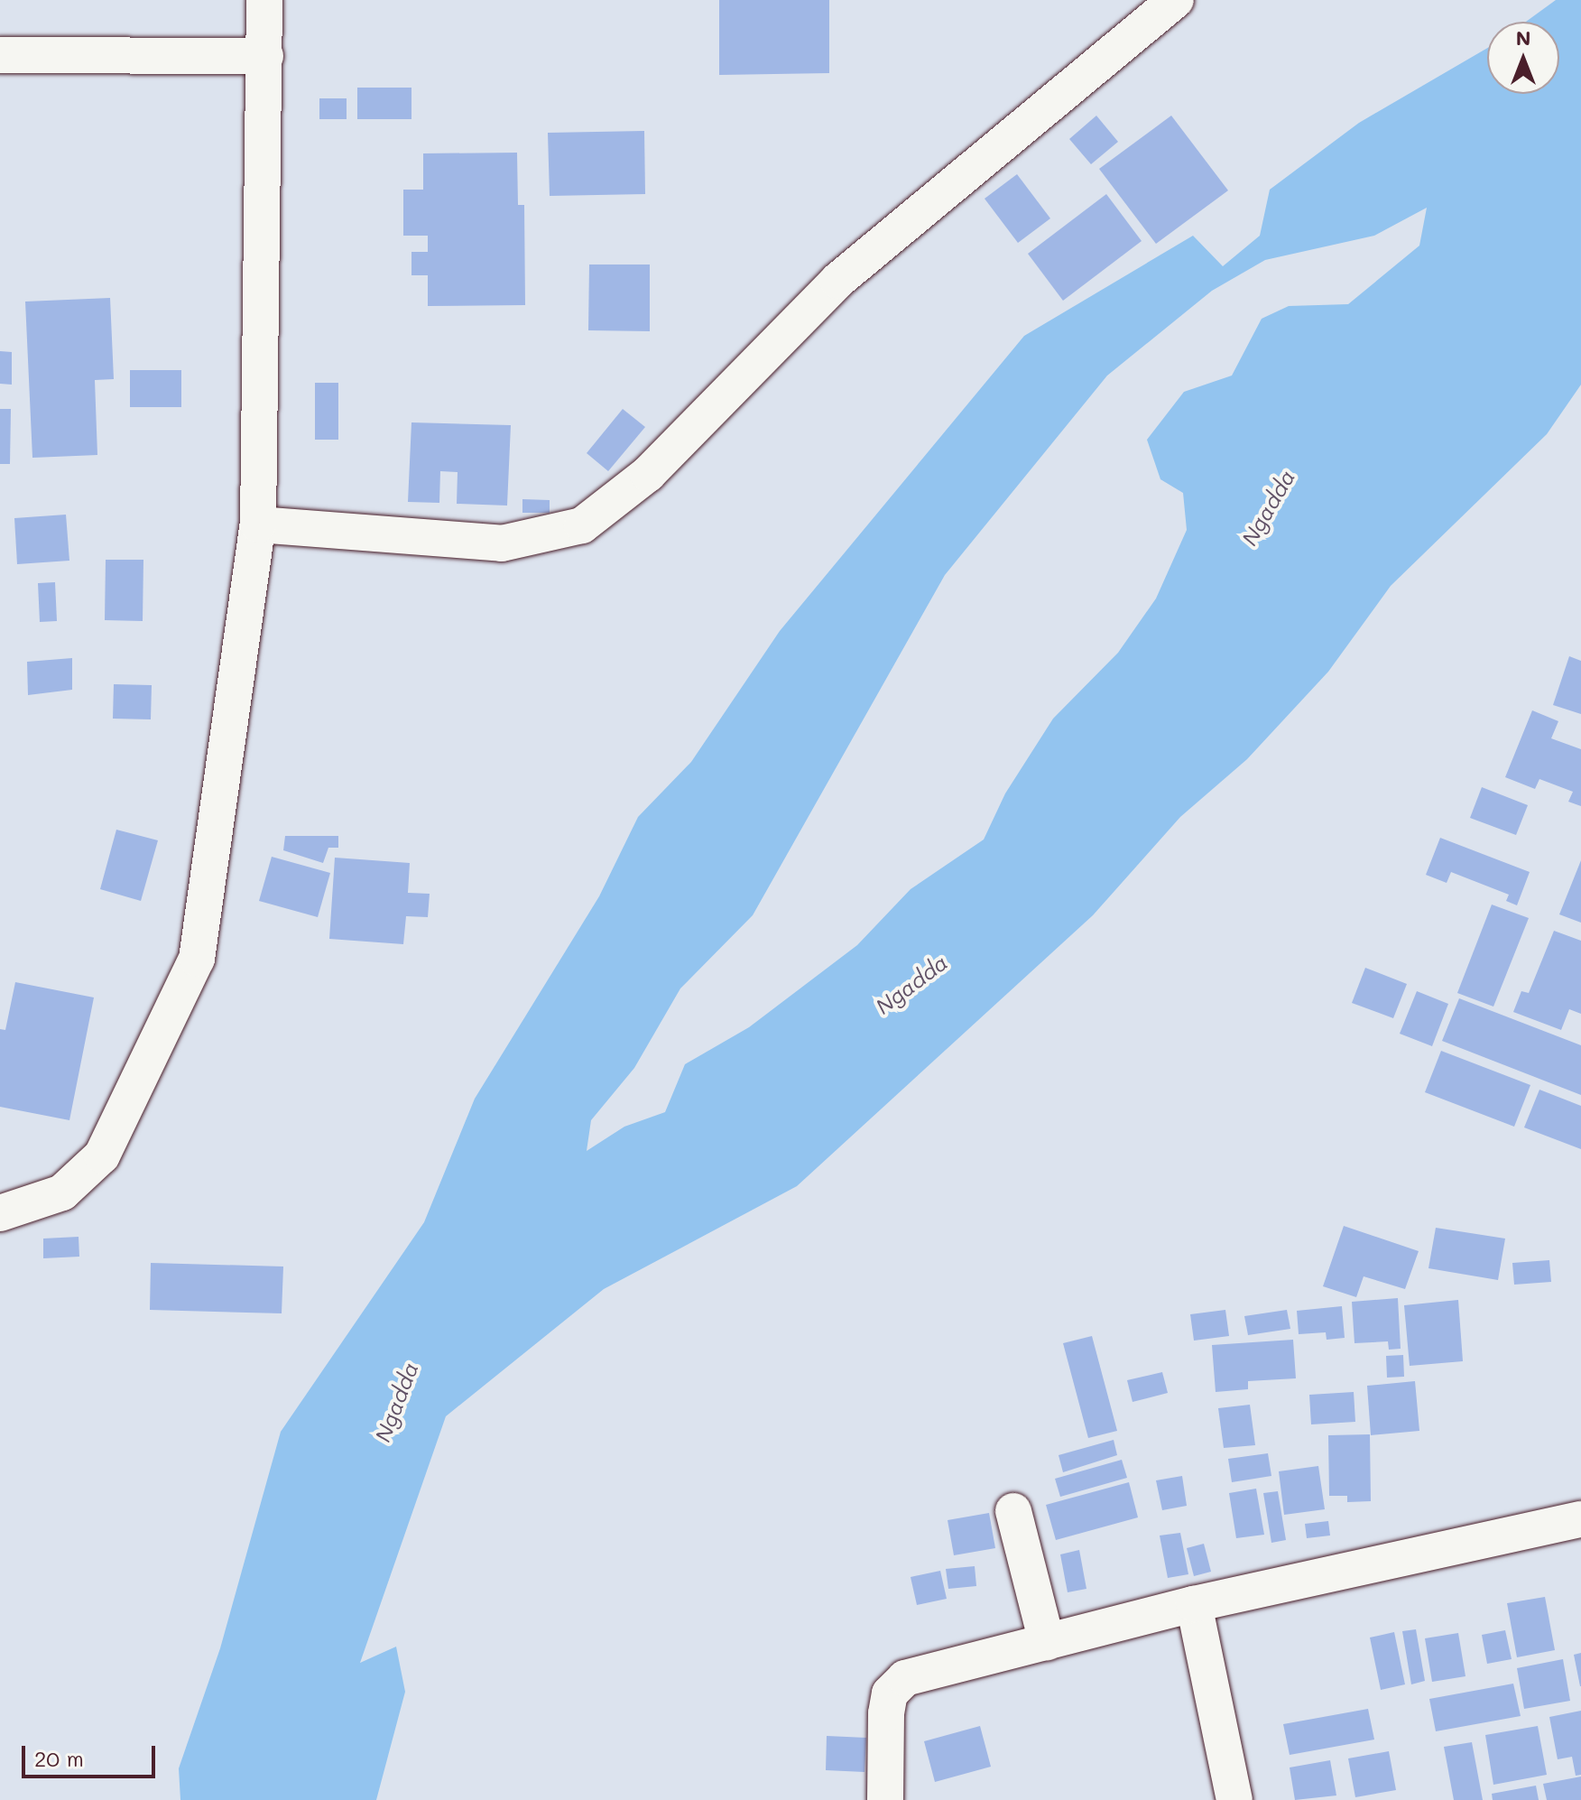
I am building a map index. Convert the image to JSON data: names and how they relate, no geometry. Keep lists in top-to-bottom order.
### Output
{
  "water": ["Ngadda"],
  "scale_bar": "20 m",
  "north": "top"
}
